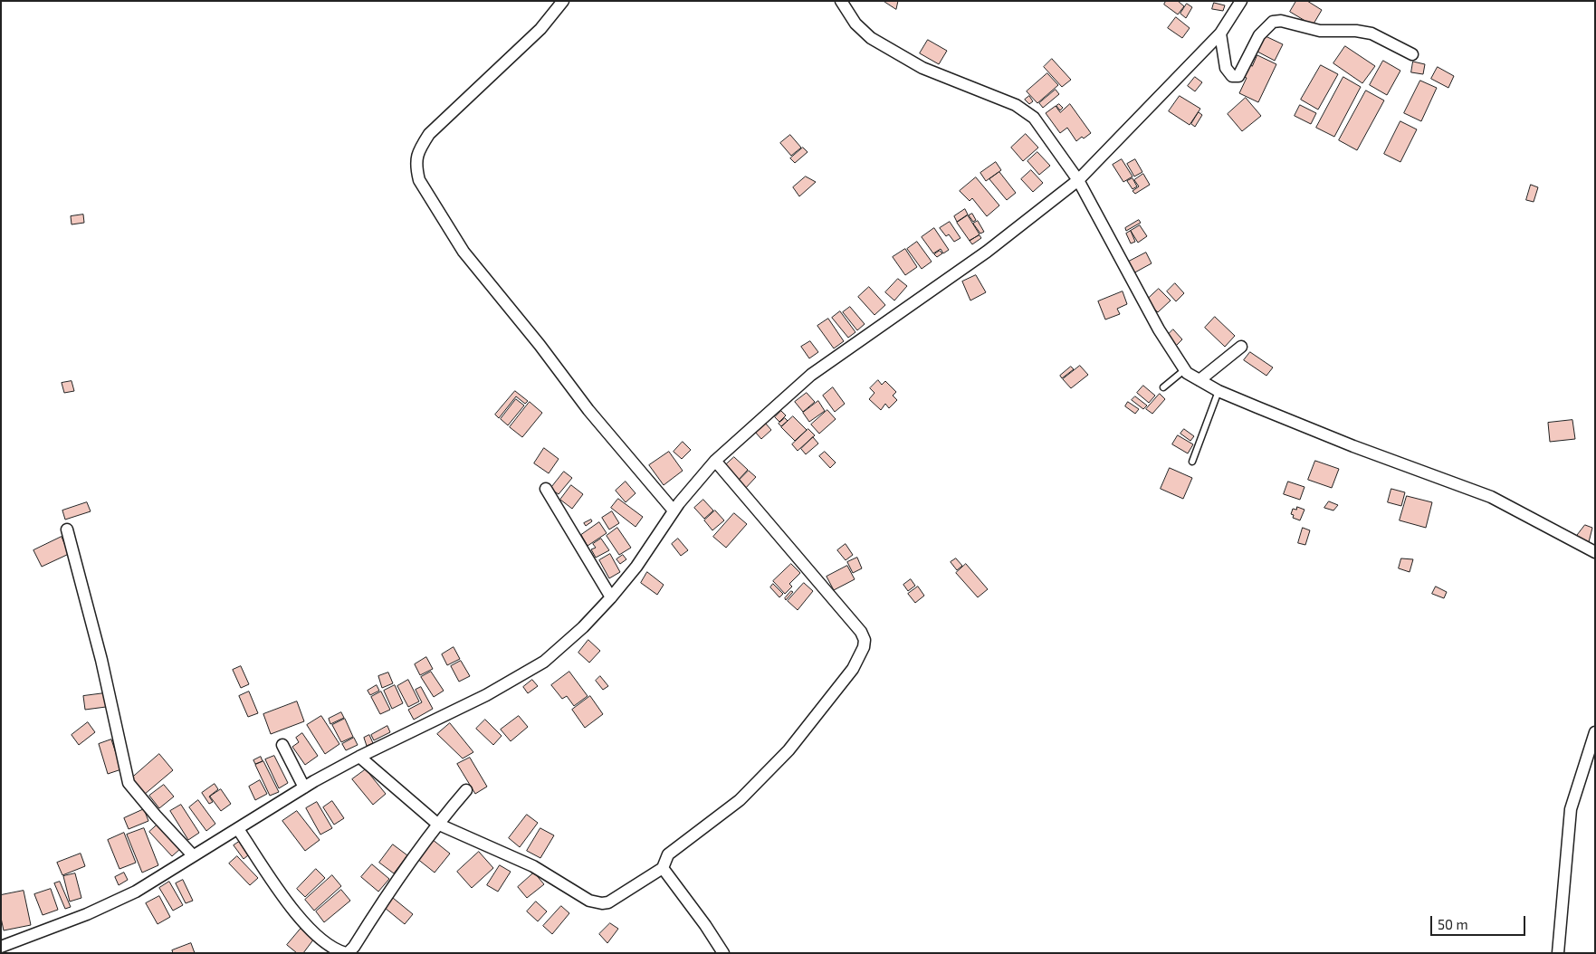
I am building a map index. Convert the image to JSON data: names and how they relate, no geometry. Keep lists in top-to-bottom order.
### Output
{
  "scale_bar": "50 m"
}
